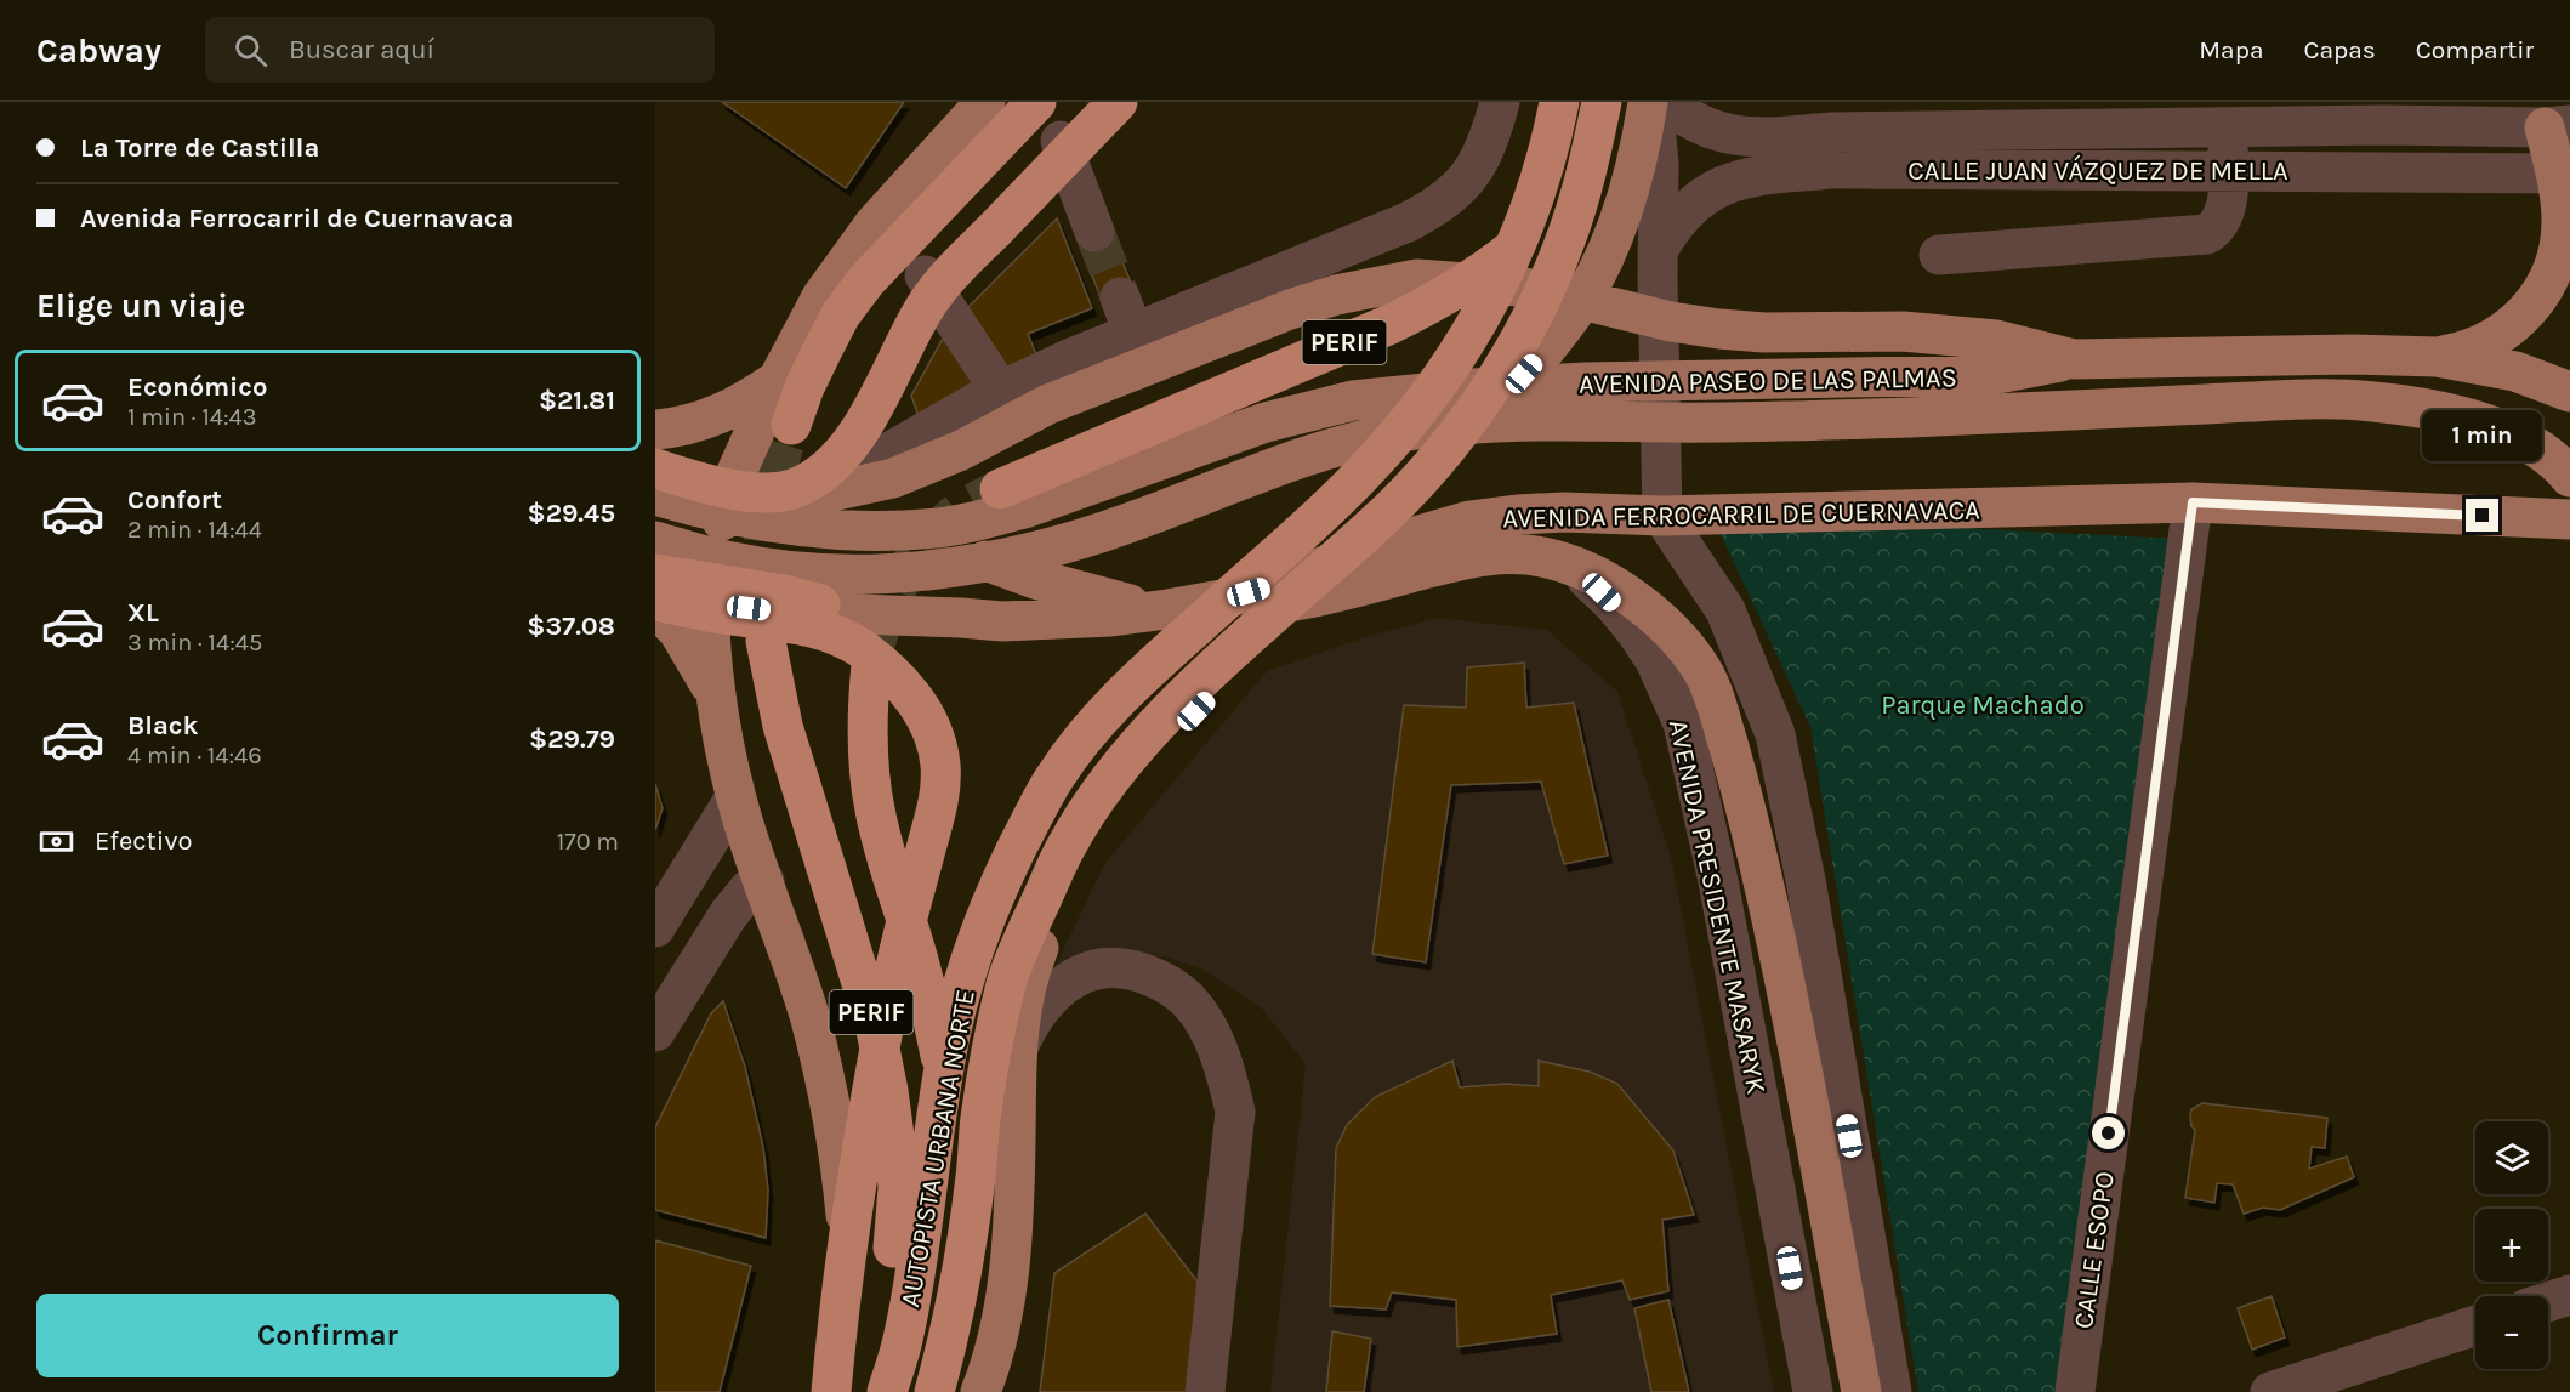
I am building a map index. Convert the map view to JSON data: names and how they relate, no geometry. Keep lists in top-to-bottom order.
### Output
{
  "streets": {
    "highway": ["PERIF", "AUTOPISTA URBANA NORTE"],
    "main road": ["AVENIDA PASEO DE LAS PALMAS", "AVENIDA FERROCARRIL DE CUERNAVACA"],
    "street": ["CALLE JUAN VÁZQUEZ DE MELLA", "AVENIDA PRESIDENTE MASARYK", "CALLE ESOPO"]
  },
  "crossings": [
    ["AVENIDA FERROCARRIL DE CUERNAVACA", "AVENIDA PRESIDENTE MASARYK"],
    ["AVENIDA FERROCARRIL DE CUERNAVACA", "CALLE ESOPO"]
  ],
  "parks": ["Parque Machado"],
  "page": {
    "header": "Cabway",
    "search": "Buscar aquí",
    "nav": ["Mapa", "Capas", "Compartir"],
    "banner": ["La Torre de Castilla", "Avenida Ferrocarril de Cuernavaca"],
    "heading": "Elige un viaje",
    "list": [
      {
        "name": "Económico",
        "note": "1 min · 14:43",
        "value": "$21.81"
      },
      {
        "name": "Confort",
        "note": "2 min · 14:44",
        "value": "$29.45"
      },
      {
        "name": "XL",
        "note": "3 min · 14:45",
        "value": "$37.08"
      },
      {
        "name": "Black",
        "note": "4 min · 14:46",
        "value": "$29.79"
      }
    ],
    "bubble": "1 min",
    "pay": ["Efectivo", "170 m"],
    "map_buttons": ["+", "−"],
    "buttons": "Confirmar"
  }
}
